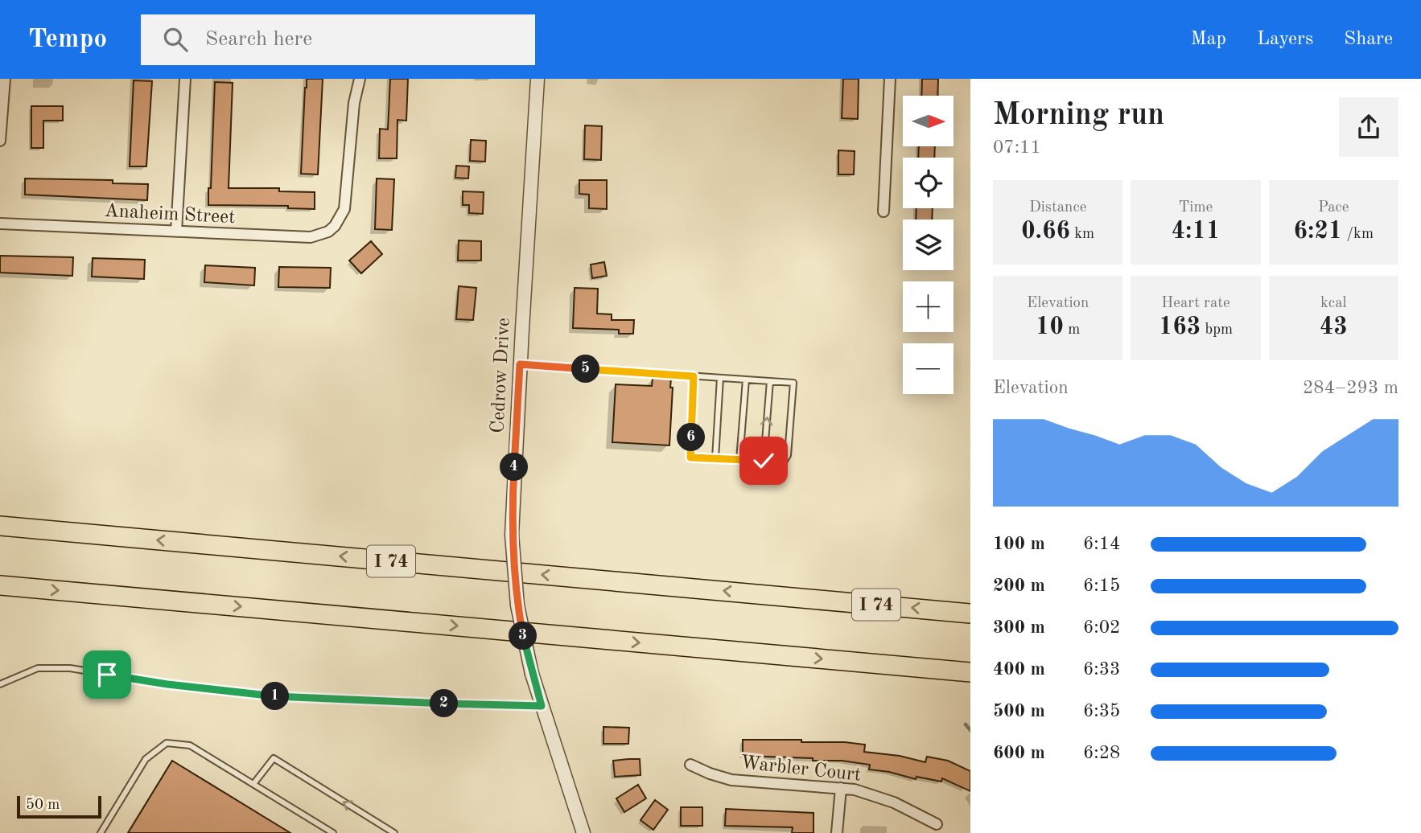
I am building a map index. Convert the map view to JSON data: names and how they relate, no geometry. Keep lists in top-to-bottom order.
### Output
{
  "streets": {
    "highway": ["I 74"],
    "street": ["Anaheim Street", "Cedrow Drive", "Warbler Court"]
  },
  "scale_bar": "50 m",
  "north": "right",
  "page": {
    "header": "Tempo",
    "search": "Search here",
    "nav": ["Map", "Layers", "Share"],
    "heading": ["Morning run", "07:11"],
    "map_buttons": ["+", "−"],
    "stats": [
      ["Distance", "0.66 km"],
      ["Time", "4:11"],
      ["Pace", "6:21 /km"],
      ["Elevation", "10 m"],
      ["Heart rate", "163 bpm"],
      ["kcal", "43"]
    ],
    "pins": [
      "5",
      "6",
      "4",
      "3",
      "1",
      "2"
    ],
    "chart": ["Elevation", "284–293 m"],
    "list": [
      {
        "name": "100 m",
        "note": "6:14"
      },
      {
        "name": "200 m",
        "note": "6:15"
      },
      {
        "name": "300 m",
        "note": "6:02"
      },
      {
        "name": "400 m",
        "note": "6:33"
      },
      {
        "name": "500 m",
        "note": "6:35"
      },
      {
        "name": "600 m",
        "note": "6:28"
      }
    ],
    "scale": "50 m"
  }
}
